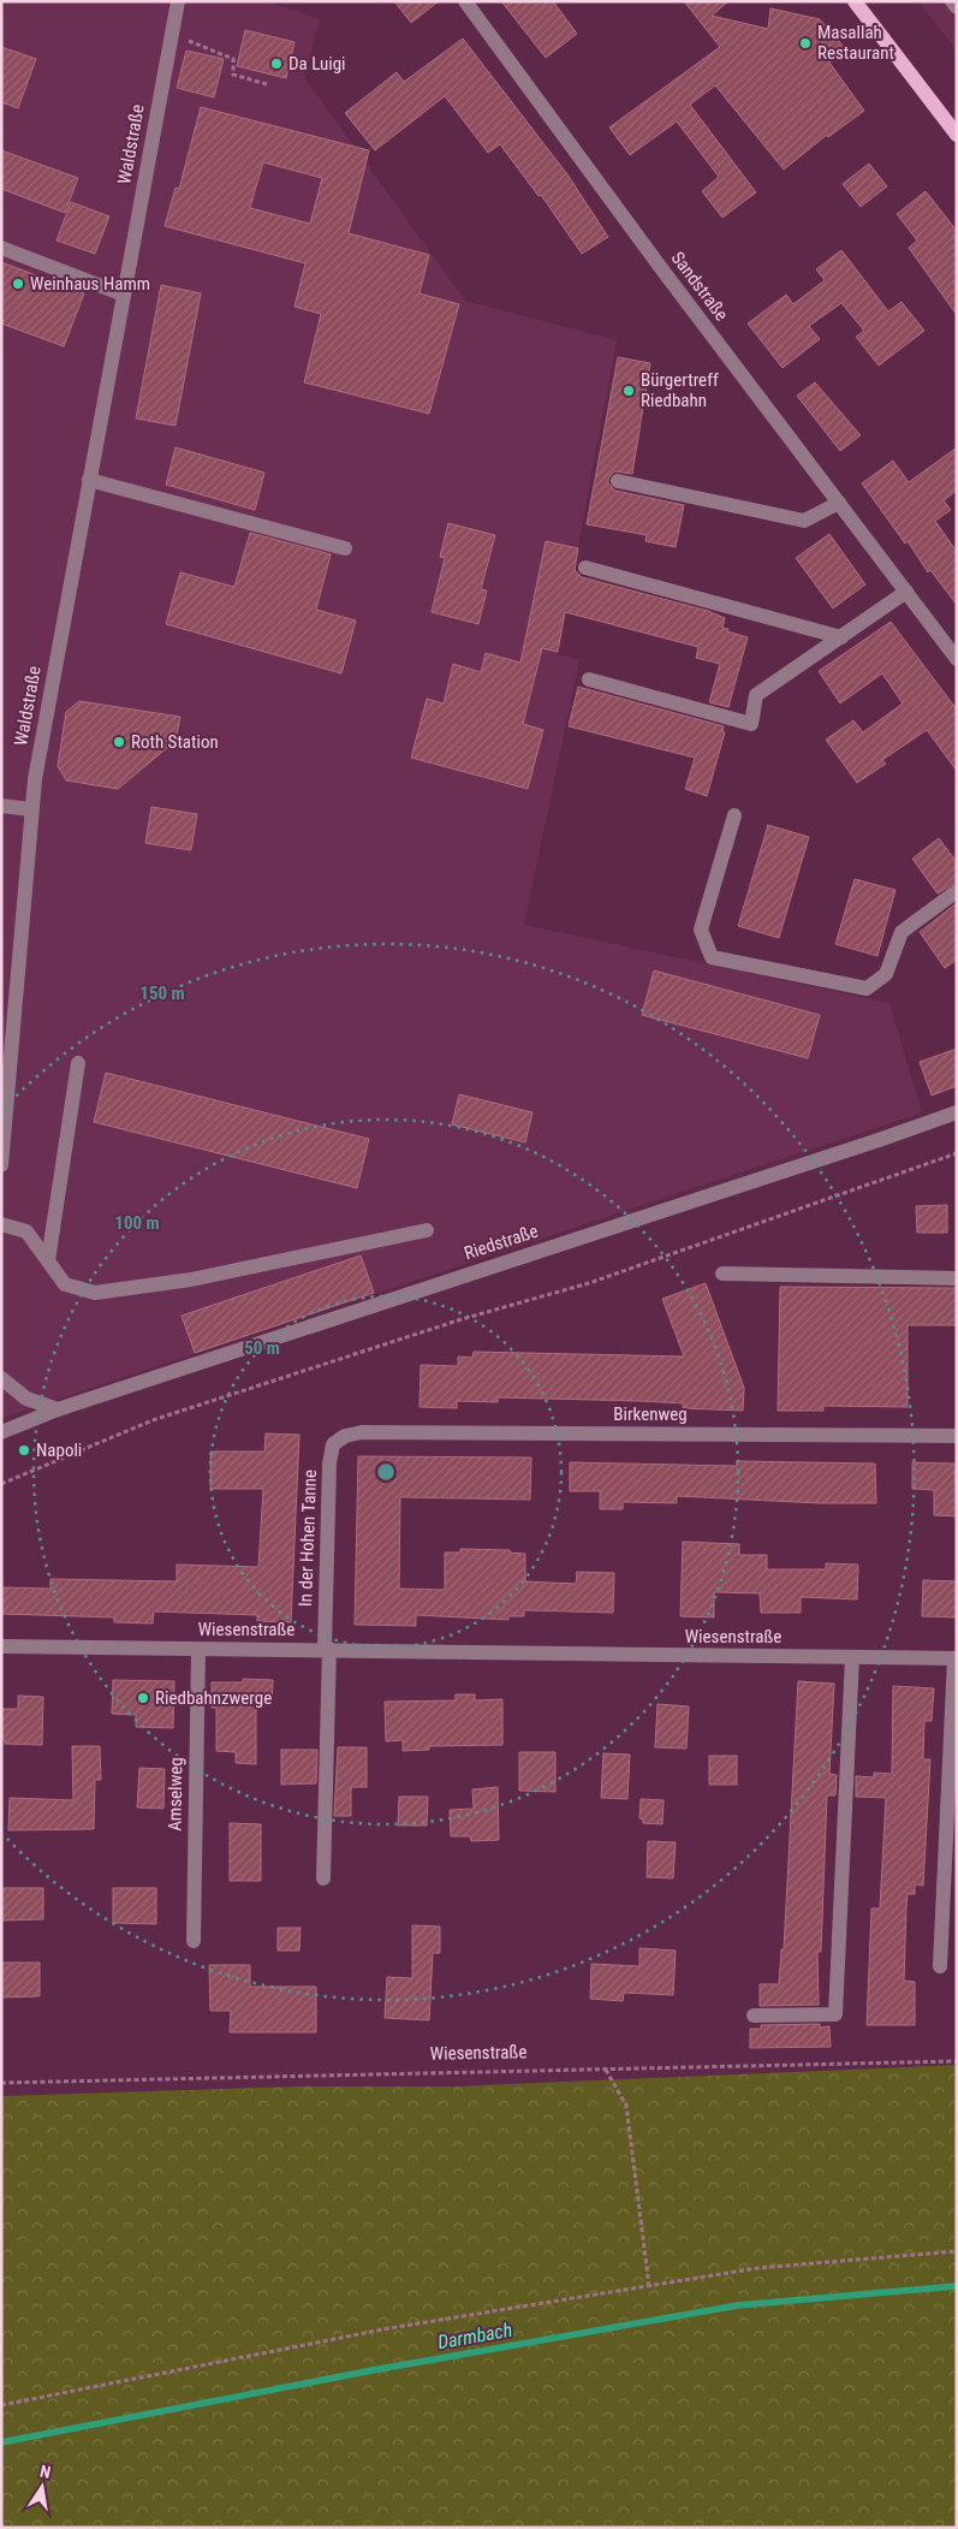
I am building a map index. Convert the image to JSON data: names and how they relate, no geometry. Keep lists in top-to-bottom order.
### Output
{
  "streets": {
    "street": [
      "Waldstraße",
      "Sandstraße",
      "Riedstraße",
      "Birkenweg",
      "In der Hohen Tanne",
      "Wiesenstraße",
      "Amselweg"
    ]
  },
  "crossings": [
    ["Birkenweg", "In der Hohen Tanne"],
    ["In der Hohen Tanne", "Wiesenstraße"],
    ["Wiesenstraße", "Amselweg"]
  ],
  "water": ["Darmbach"],
  "places": [
    "Masallah Restaurant",
    "Da Luigi",
    "Weinhaus Hamm",
    "Bürgertreff Riedbahn",
    "Roth Station",
    "Napoli",
    "Riedbahnzwerge"
  ],
  "north": "top",
  "rings": ["150 m", "100 m", "50 m"]
}
